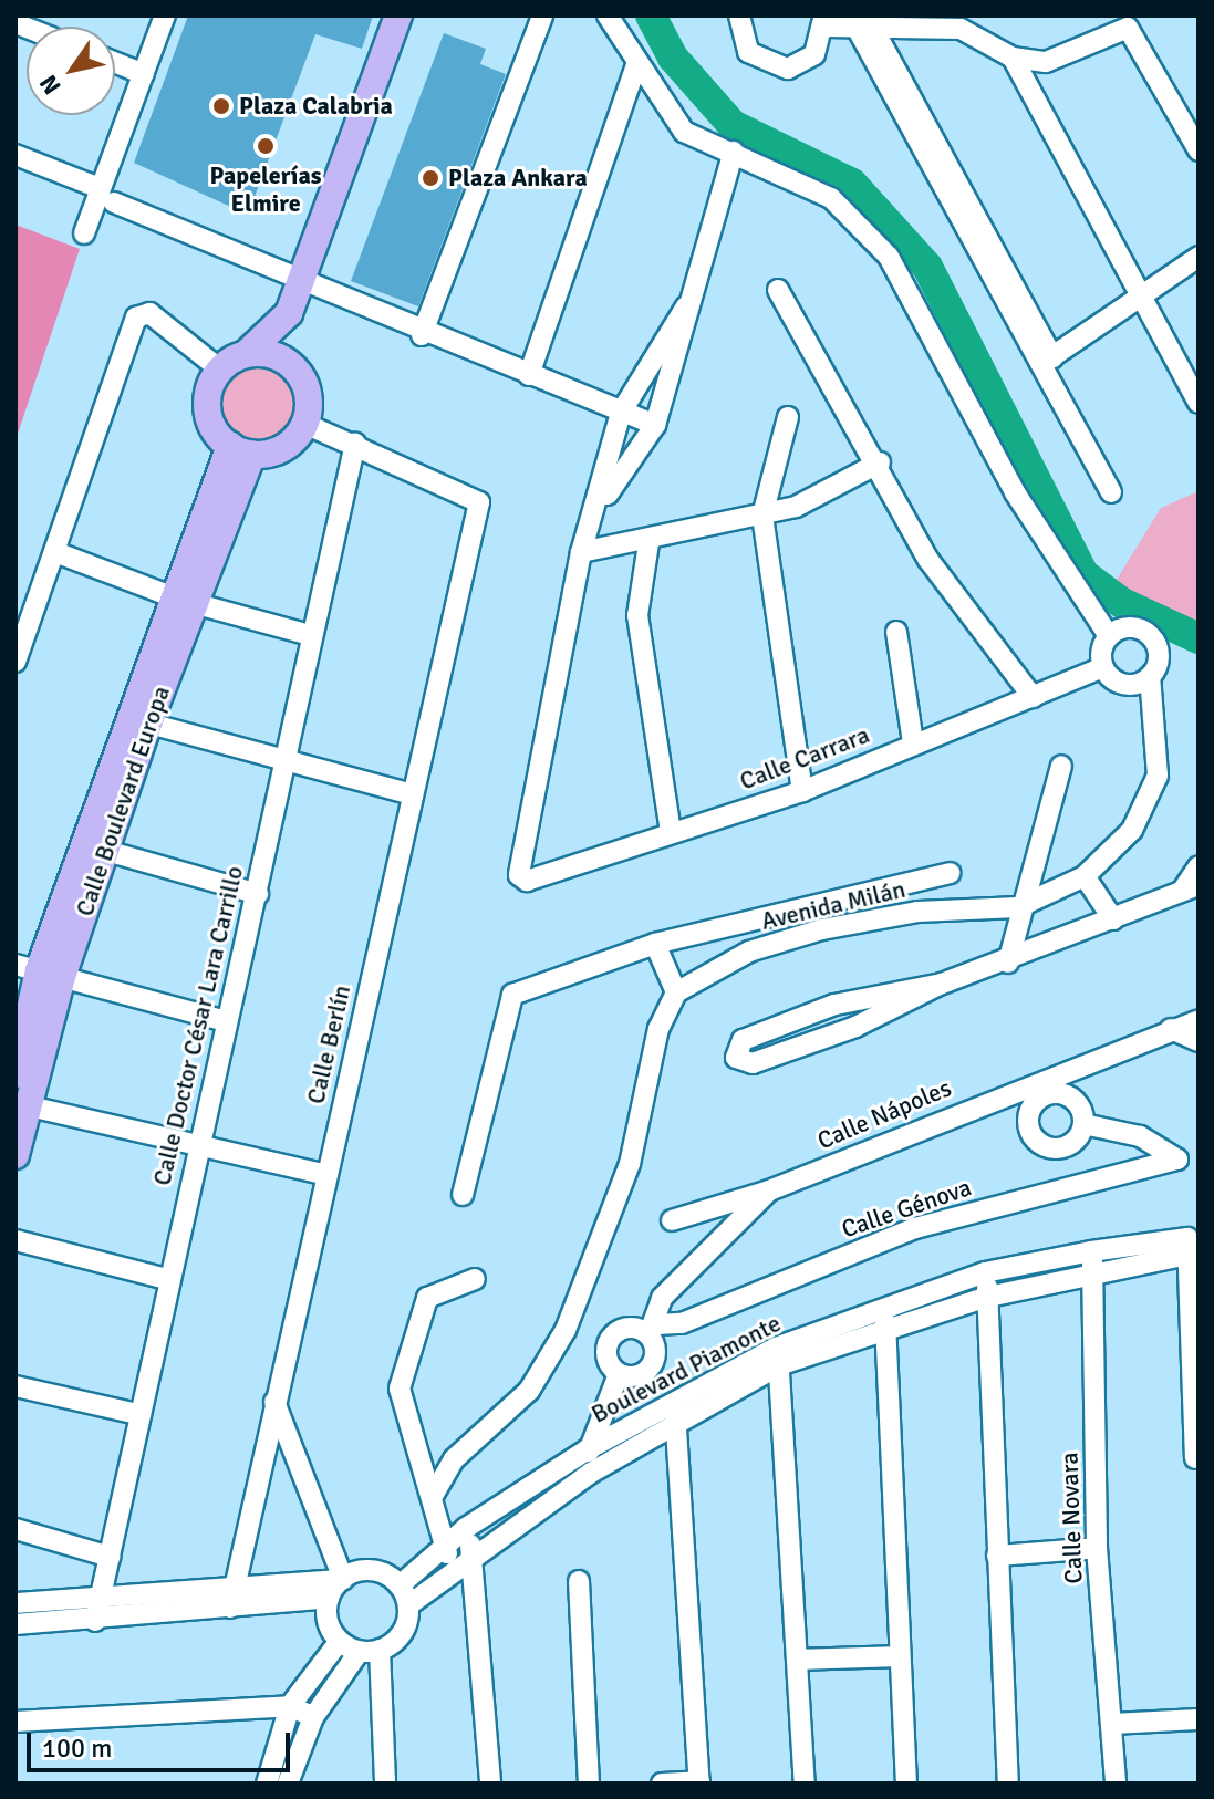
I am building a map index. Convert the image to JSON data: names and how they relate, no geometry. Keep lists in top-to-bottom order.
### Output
{
  "streets": {
    "main road": ["Calle Boulevard Europa"],
    "street": [
      "Calle Carrara",
      "Avenida Milán",
      "Calle Doctor César Lara Carrillo",
      "Calle Berlín",
      "Calle Nápoles",
      "Calle Génova",
      "Boulevard Piamonte",
      "Calle Novara"
    ]
  },
  "crossings": [
    ["Calle Carrara", "Avenida Milán"],
    ["Calle Doctor César Lara Carrillo", "Calle Berlín"],
    ["Calle Nápoles", "Calle Génova"],
    ["Boulevard Piamonte", "Calle Novara"]
  ],
  "places": ["Plaza Calabria", "Papelerías Elmire", "Plaza Ankara"],
  "scale_bar": "100 m",
  "north": "bottom left"
}
